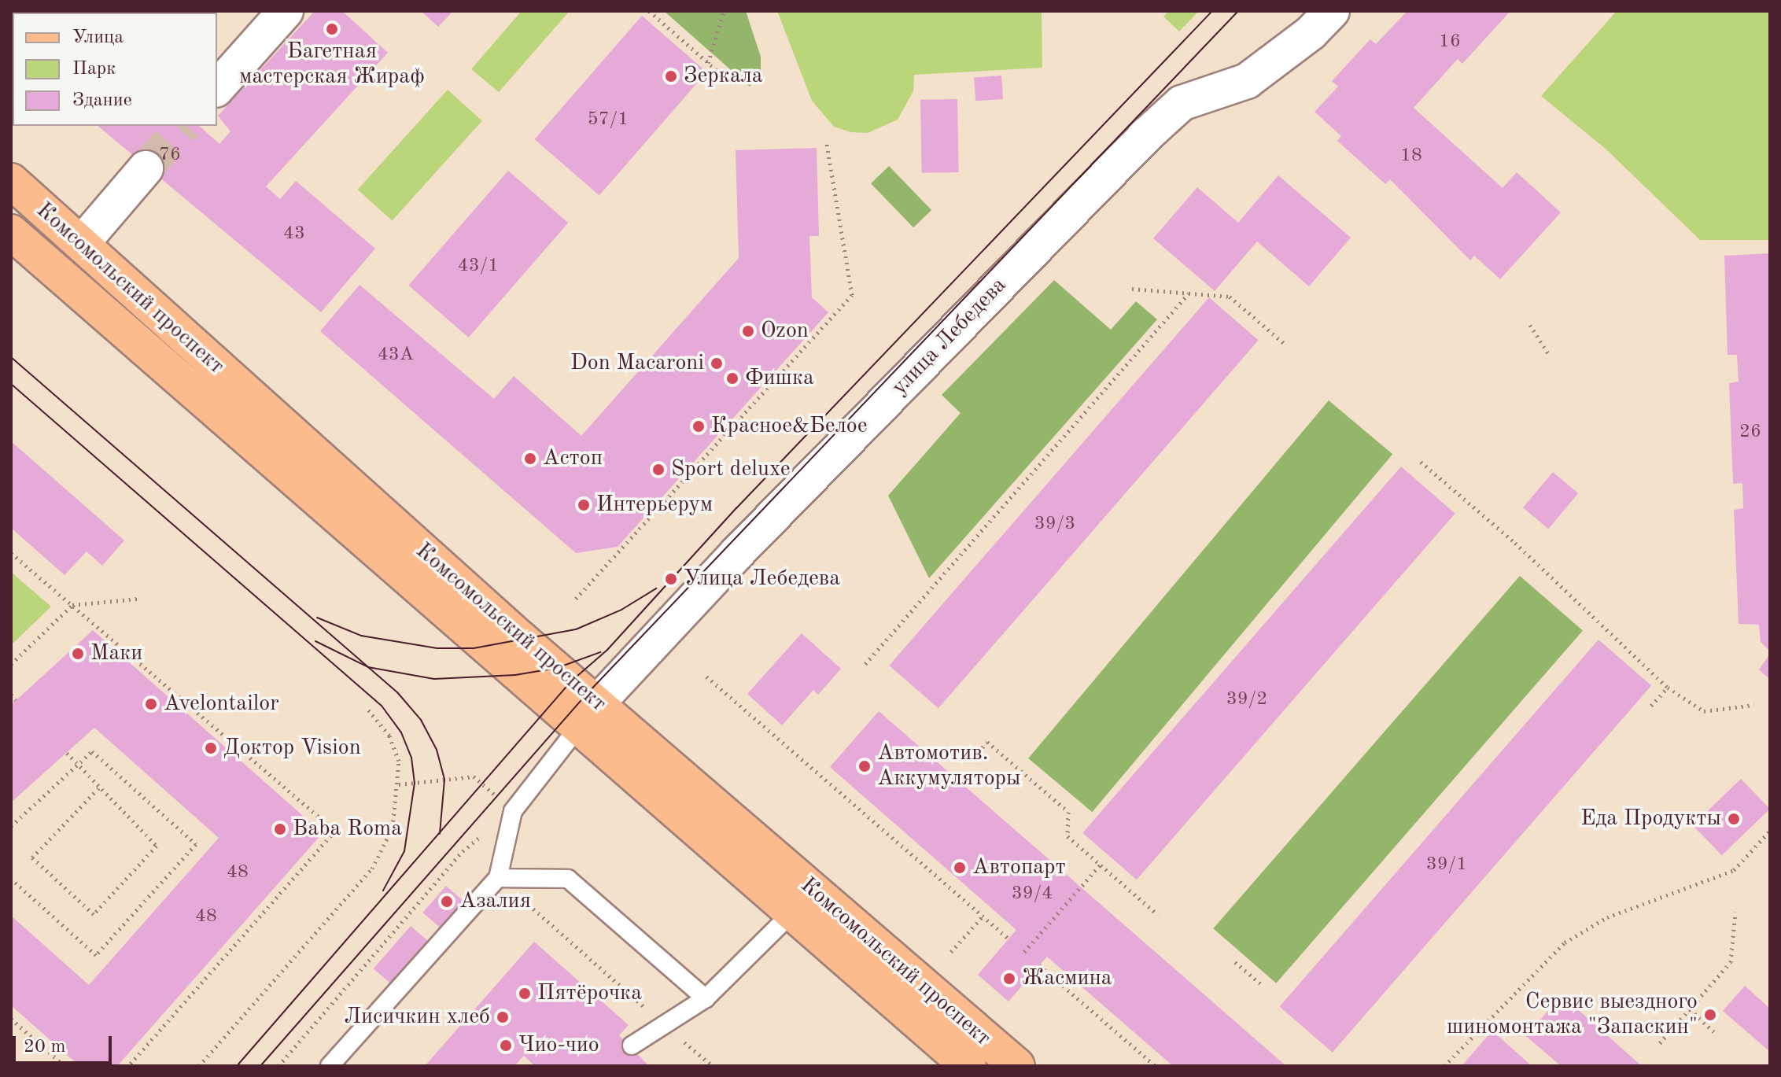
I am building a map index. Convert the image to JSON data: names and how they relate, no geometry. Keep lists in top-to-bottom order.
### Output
{
  "streets": {
    "main road": ["Комсомольский проспект"],
    "street": ["улица Лебедева"]
  },
  "crossings": [
    ["Комсомольский проспект", "улица Лебедева"]
  ],
  "places": [
    "Багетная мастерская Жираф",
    "Зеркала",
    "Ozon",
    "Don Macaroni",
    "Фишка",
    "Красное&Белое",
    "Астоп",
    "Sport deluxe",
    "Интерьерум",
    "Улица Лебедева",
    "Маки",
    "Avelontailor",
    "Доктор Vision",
    "Автомотив. Аккумуляторы",
    "Еда Продукты",
    "Baba Roma",
    "Автопарт",
    "Азалия",
    "Жасмина",
    "Пятёрочка",
    "Сервис выездного шиномонтажа \"Запаскин\"",
    "Лисичкин хлеб",
    "Чио-чио"
  ],
  "house_numbers": [
    "16",
    "57/1",
    "76",
    "18",
    "43",
    "43/1",
    "43А",
    "26",
    "39/3",
    "39/2",
    "39/1",
    "48",
    "39/4",
    "48"
  ],
  "legend": ["Улица", "Парк", "Здание"],
  "scale_bar": "20 m"
}
